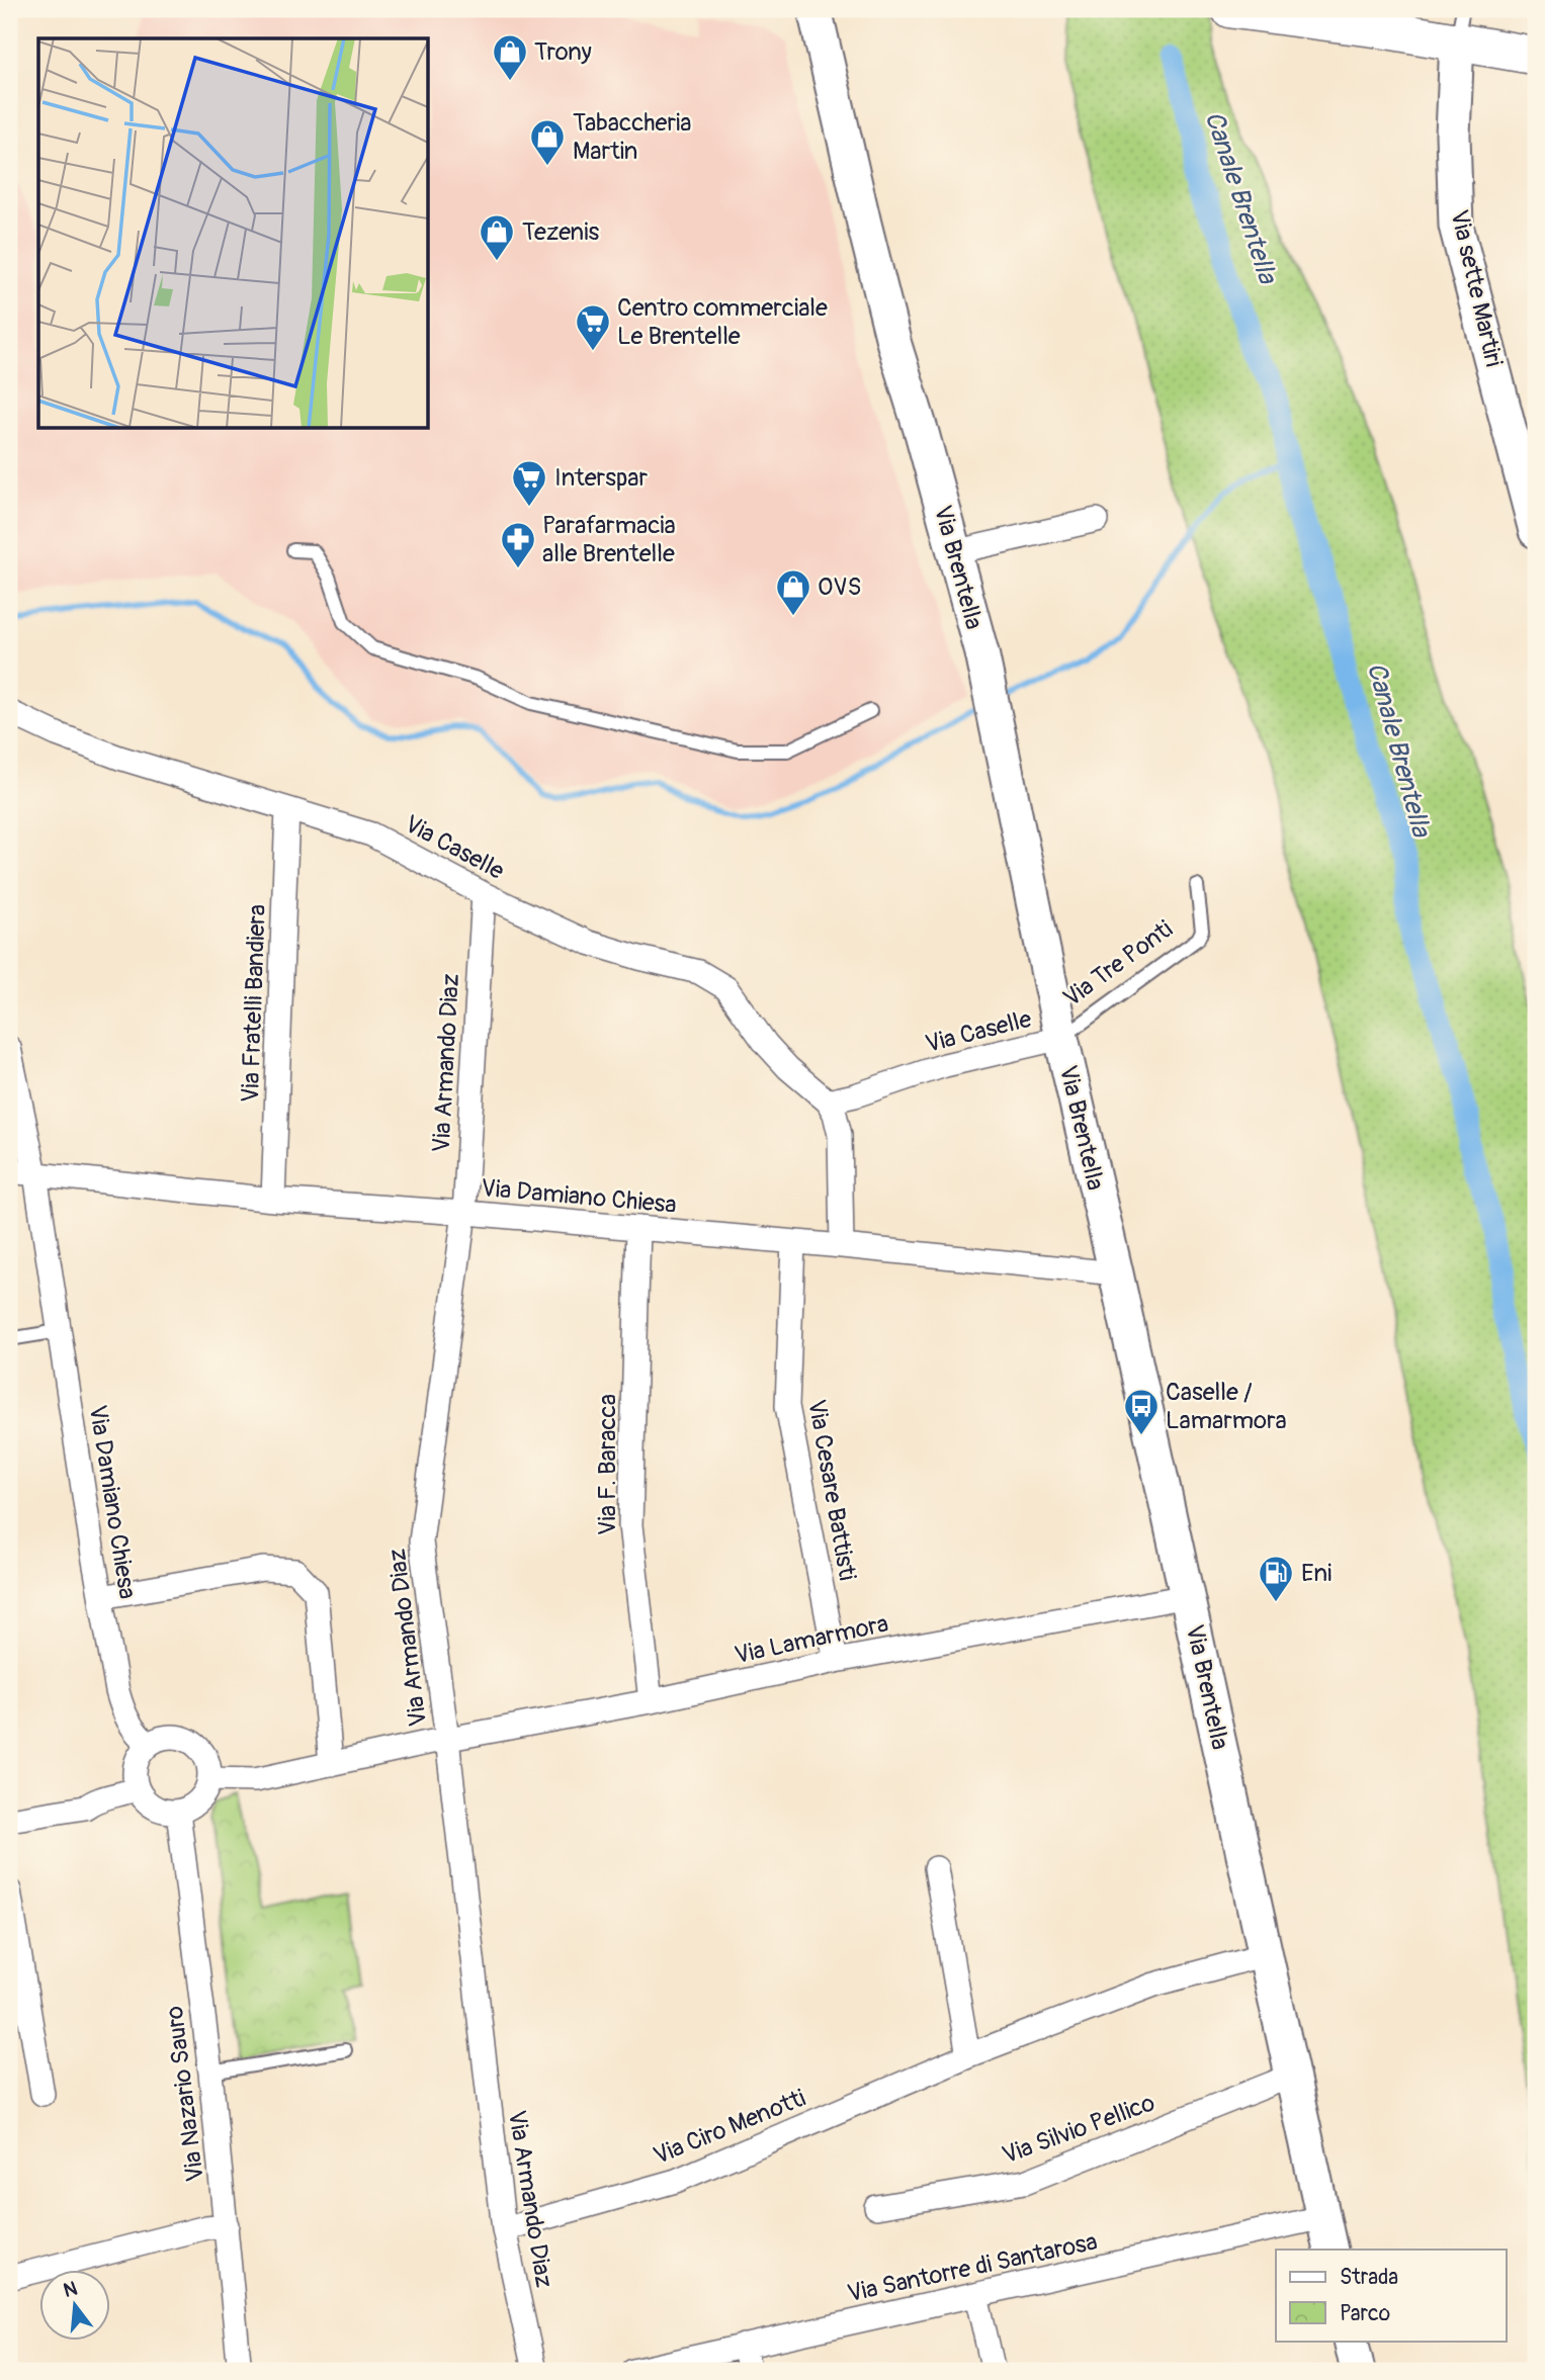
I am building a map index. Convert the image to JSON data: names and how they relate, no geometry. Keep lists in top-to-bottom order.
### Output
{
  "streets": {
    "main road": ["Via sette Martiri", "Via Brentella"],
    "street": [
      "Via Caselle",
      "Via Fratelli Bandiera",
      "Via Armando Diaz",
      "Via Damiano Chiesa",
      "Via F. Baracca",
      "Via Cesare Battisti",
      "Via Lamarmora",
      "Via Nazario Sauro",
      "Via Ciro Menotti",
      "Via Silvio Pellico",
      "Via Santorre di Santarosa"
    ],
    "lane": ["Via Tre Ponti"]
  },
  "crossings": [
    ["Via Brentella", "Via Caselle"],
    ["Via Brentella", "Via Tre Ponti"],
    ["Via Brentella", "Via Damiano Chiesa"],
    ["Via Brentella", "Via Lamarmora"],
    ["Via Brentella", "Via Ciro Menotti"],
    ["Via Brentella", "Via Silvio Pellico"],
    ["Via Brentella", "Via Santorre di Santarosa"],
    ["Via Caselle", "Via Tre Ponti"],
    ["Via Caselle", "Via Fratelli Bandiera"],
    ["Via Caselle", "Via Armando Diaz"],
    ["Via Caselle", "Via Damiano Chiesa"],
    ["Via Fratelli Bandiera", "Via Damiano Chiesa"],
    ["Via Armando Diaz", "Via Damiano Chiesa"],
    ["Via Armando Diaz", "Via Lamarmora"],
    ["Via Armando Diaz", "Via Ciro Menotti"],
    ["Via Damiano Chiesa", "Via F. Baracca"],
    ["Via Damiano Chiesa", "Via Cesare Battisti"],
    ["Via Damiano Chiesa", "Via Nazario Sauro"],
    ["Via F. Baracca", "Via Lamarmora"],
    ["Via Cesare Battisti", "Via Lamarmora"]
  ],
  "water": ["Canale Brentella"],
  "places": {
    "shop": [
      "Trony",
      "Tabaccheria Martin",
      "Tezenis",
      "OVS"
    ],
    "supermarket": ["Centro commerciale Le Brentelle", "Interspar"],
    "pharmacy": ["Parafarmacia alle Brentelle"],
    "bus stop": ["Caselle / Lamarmora"],
    "fuel station": ["Eni"]
  },
  "legend": ["Strada", "Parco"],
  "north": "top"
}
